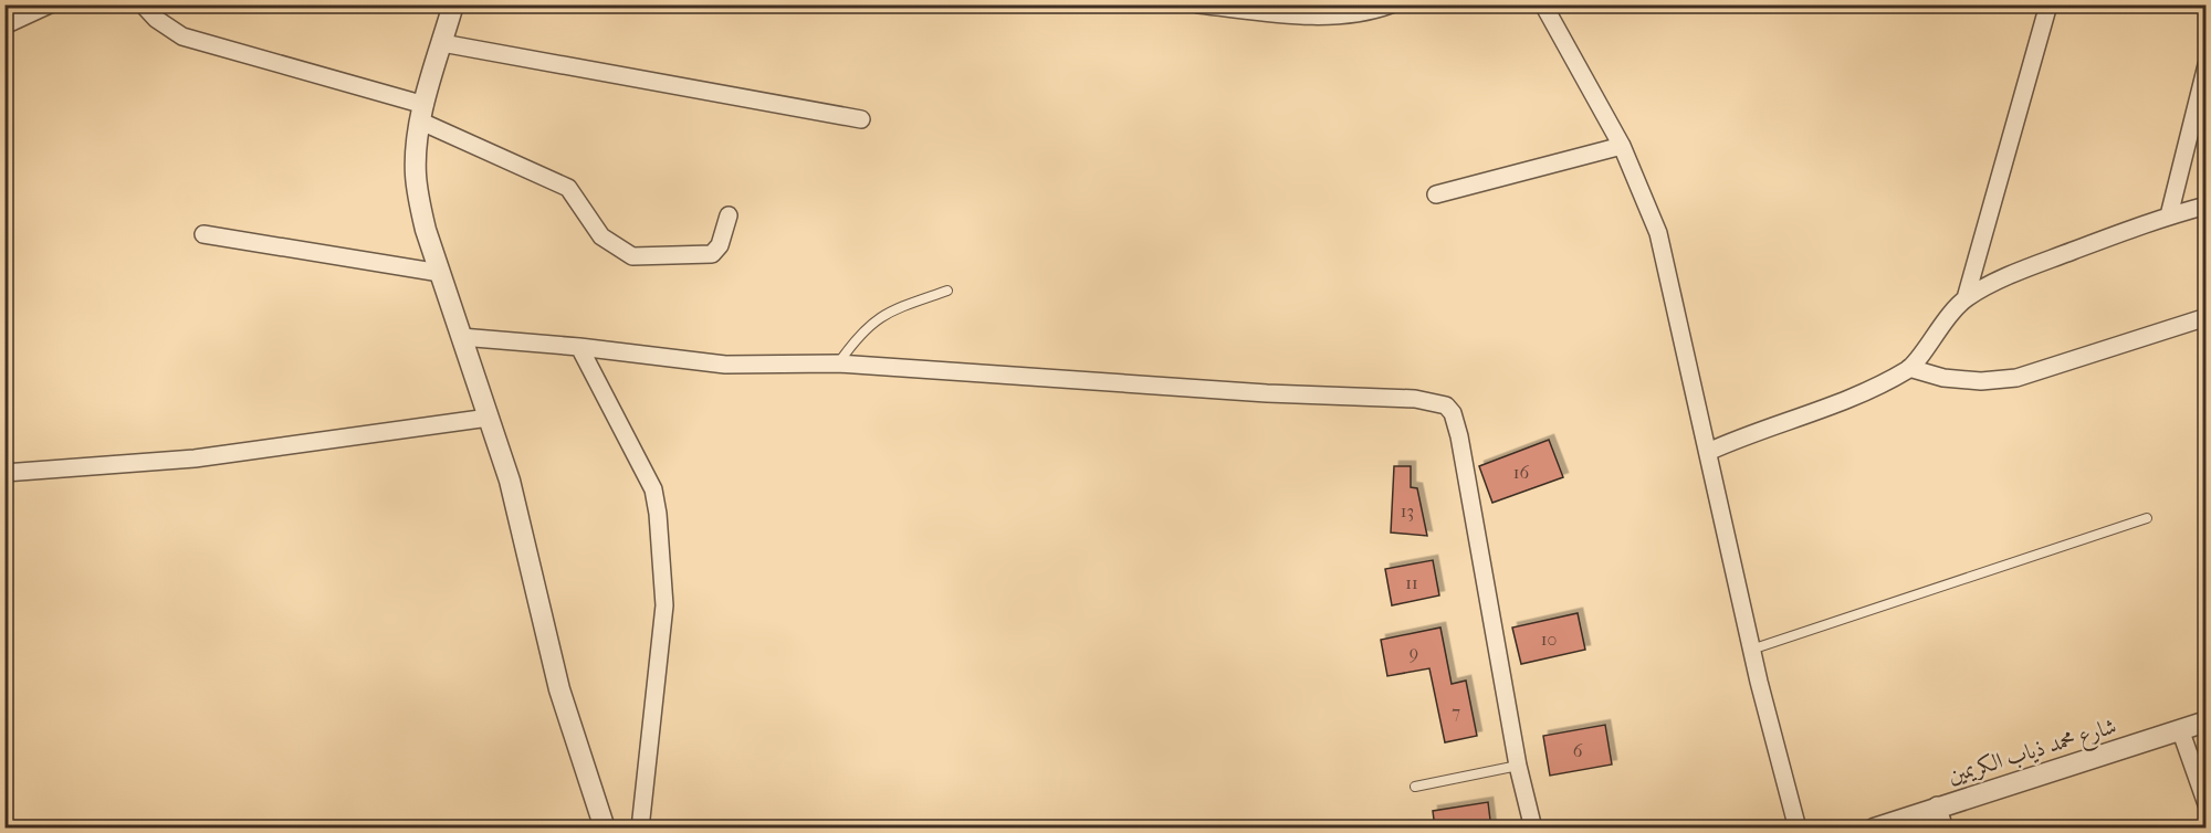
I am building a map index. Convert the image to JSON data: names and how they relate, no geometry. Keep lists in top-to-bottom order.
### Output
{
  "streets": {
    "street": ["شارع محمد ذياب الكريمين"]
  },
  "house_numbers": [
    "16",
    "13",
    "11",
    "10",
    "9",
    "7",
    "6"
  ]
}
